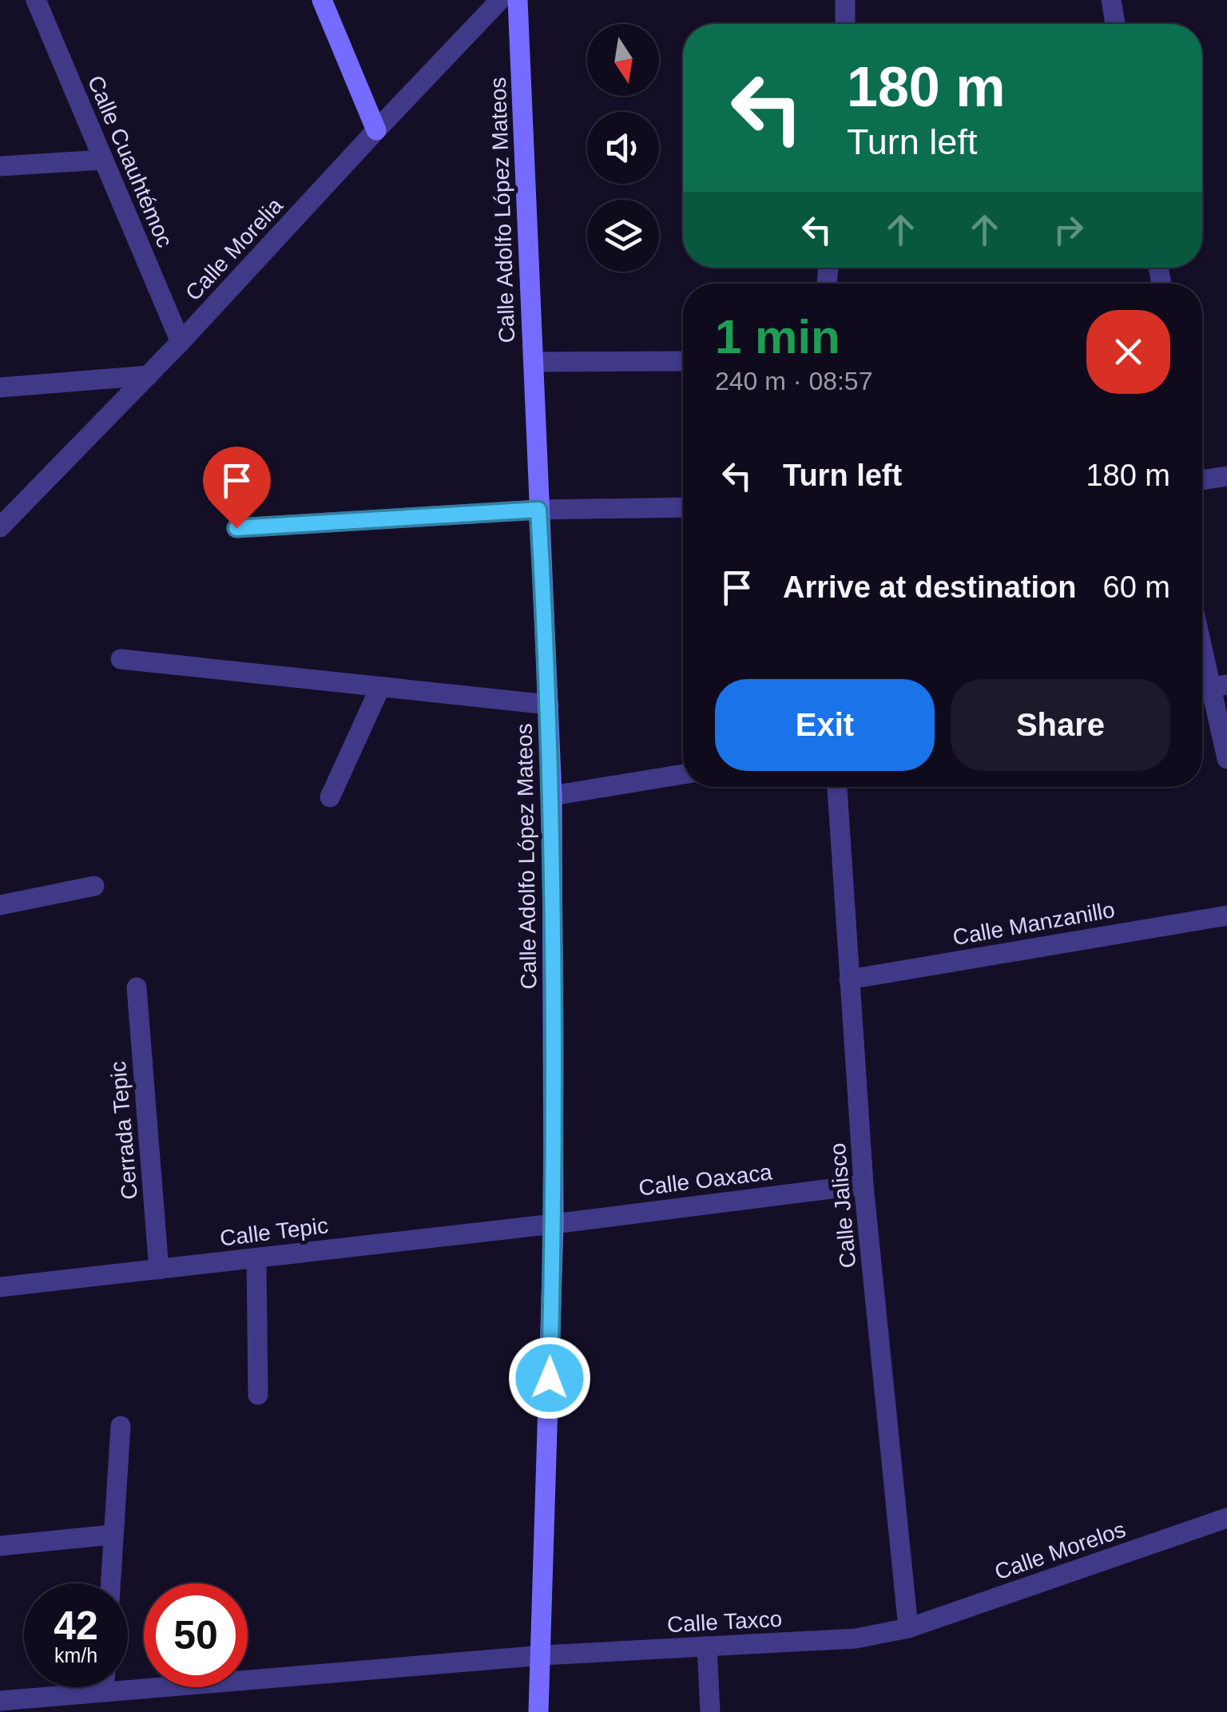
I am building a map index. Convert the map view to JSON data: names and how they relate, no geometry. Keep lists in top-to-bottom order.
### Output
{
  "streets": {
    "main road": ["Calle Adolfo López Mateos"],
    "street": [
      "Calle Cuauhtémoc",
      "Calle Morelia",
      "Calle Manzanillo",
      "Cerrada Tepic",
      "Calle Oaxaca",
      "Calle Jalisco",
      "Calle Tepic",
      "Calle Morelos",
      "Calle Taxco"
    ]
  },
  "crossings": [
    ["Calle Cuauhtémoc", "Calle Morelia"],
    ["Calle Adolfo López Mateos", "Calle Oaxaca"],
    ["Calle Adolfo López Mateos", "Calle Tepic"],
    ["Calle Adolfo López Mateos", "Calle Taxco"],
    ["Calle Manzanillo", "Calle Jalisco"],
    ["Cerrada Tepic", "Calle Tepic"],
    ["Calle Oaxaca", "Calle Jalisco"],
    ["Calle Oaxaca", "Calle Tepic"],
    ["Calle Jalisco", "Calle Morelos"],
    ["Calle Jalisco", "Calle Taxco"],
    ["Calle Morelos", "Calle Taxco"]
  ],
  "north": "bottom",
  "page": {
    "turn": ["180 m", "Turn left"],
    "heading": ["1 min", "240 m · 08:57"],
    "list": [
      {
        "name": "Turn left",
        "value": "180 m"
      },
      {
        "name": "Arrive at destination",
        "value": "60 m"
      }
    ],
    "buttons": ["Exit", "Share"],
    "speed": "42 km/h",
    "limit": "50"
  }
}
